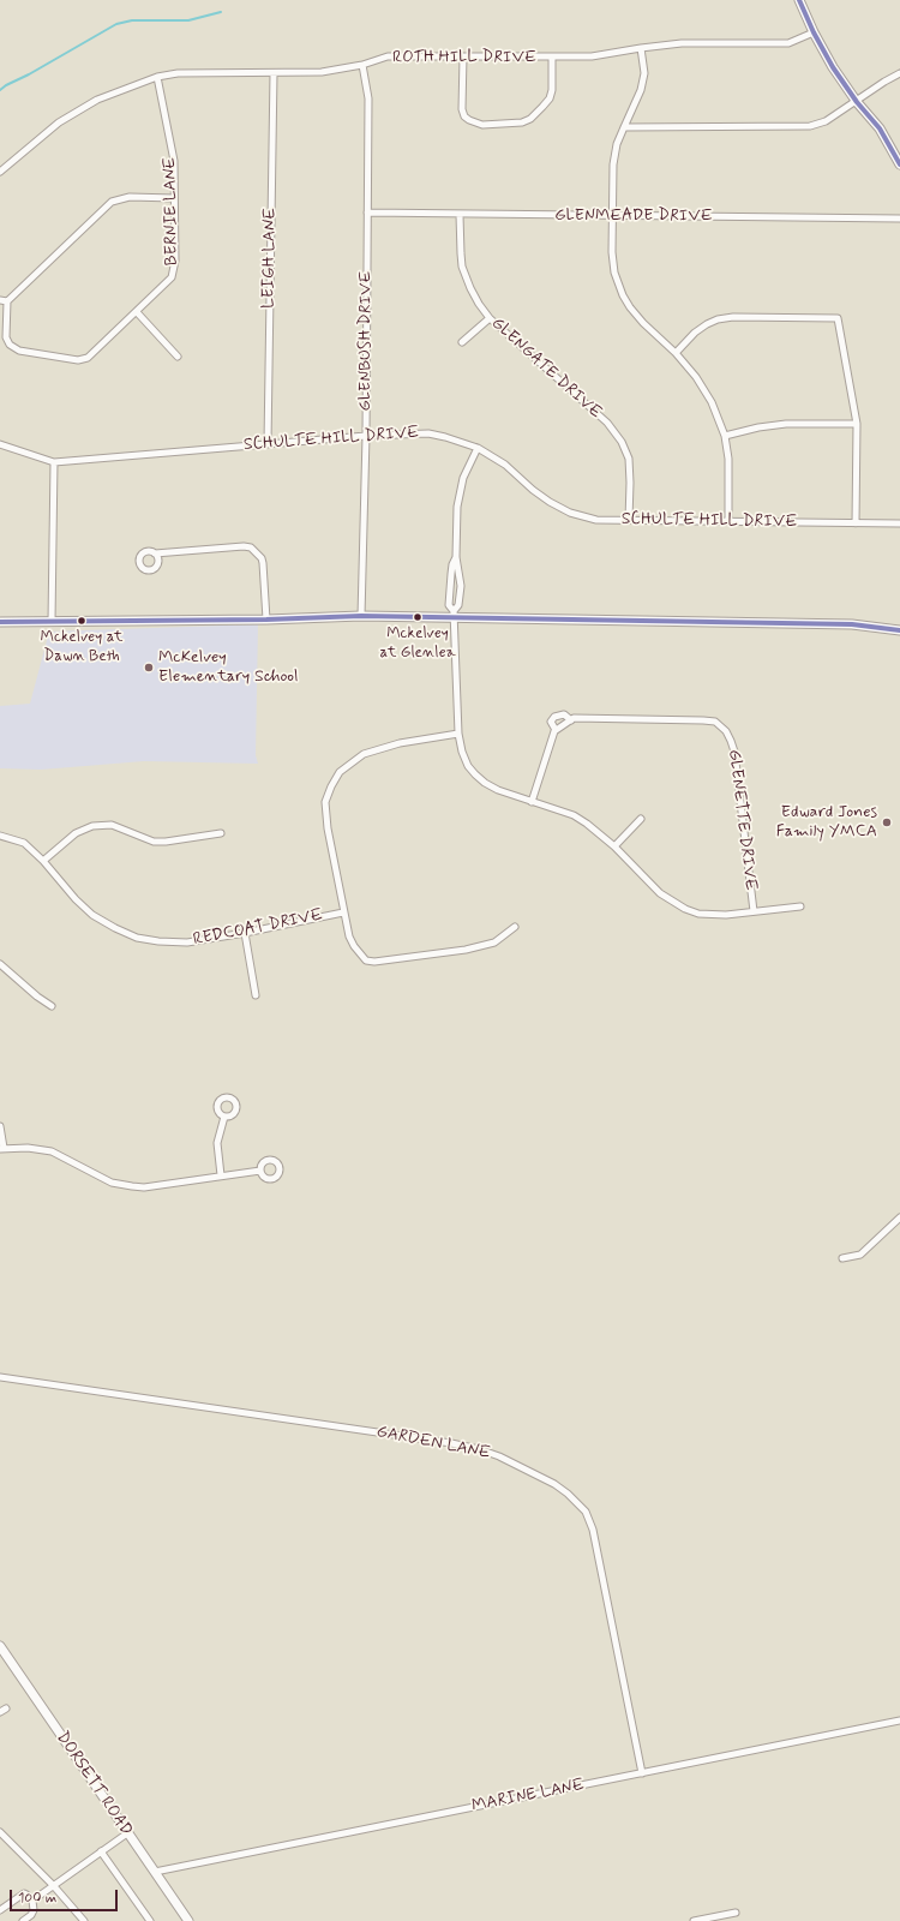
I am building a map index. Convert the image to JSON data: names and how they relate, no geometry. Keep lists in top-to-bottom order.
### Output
{
  "streets": {
    "main road": ["DORSETT ROAD"],
    "street": [
      "ROTH HILL DRIVE",
      "BERNIE LANE",
      "GLENMEADE DRIVE",
      "LEIGH LANE",
      "GLENBUSH DRIVE",
      "GLENGATE DRIVE",
      "SCHULTE HILL DRIVE",
      "GLENETTE DRIVE",
      "REDCOAT DRIVE",
      "GARDEN LANE",
      "MARINE LANE"
    ]
  },
  "crossings": [
    ["ROTH HILL DRIVE", "BERNIE LANE"],
    ["ROTH HILL DRIVE", "LEIGH LANE"],
    ["ROTH HILL DRIVE", "GLENBUSH DRIVE"],
    ["GLENMEADE DRIVE", "GLENBUSH DRIVE"],
    ["GLENMEADE DRIVE", "GLENGATE DRIVE"],
    ["LEIGH LANE", "SCHULTE HILL DRIVE"],
    ["GLENBUSH DRIVE", "SCHULTE HILL DRIVE"],
    ["GLENGATE DRIVE", "SCHULTE HILL DRIVE"],
    ["GARDEN LANE", "MARINE LANE"],
    ["DORSETT ROAD", "MARINE LANE"]
  ],
  "places": [
    "Mckelvey at Glenlea",
    "Mckelvey at Dawn Beth",
    "McKelvey Elementary School",
    "Edward Jones Family YMCA"
  ],
  "scale_bar": "100 m"
}
